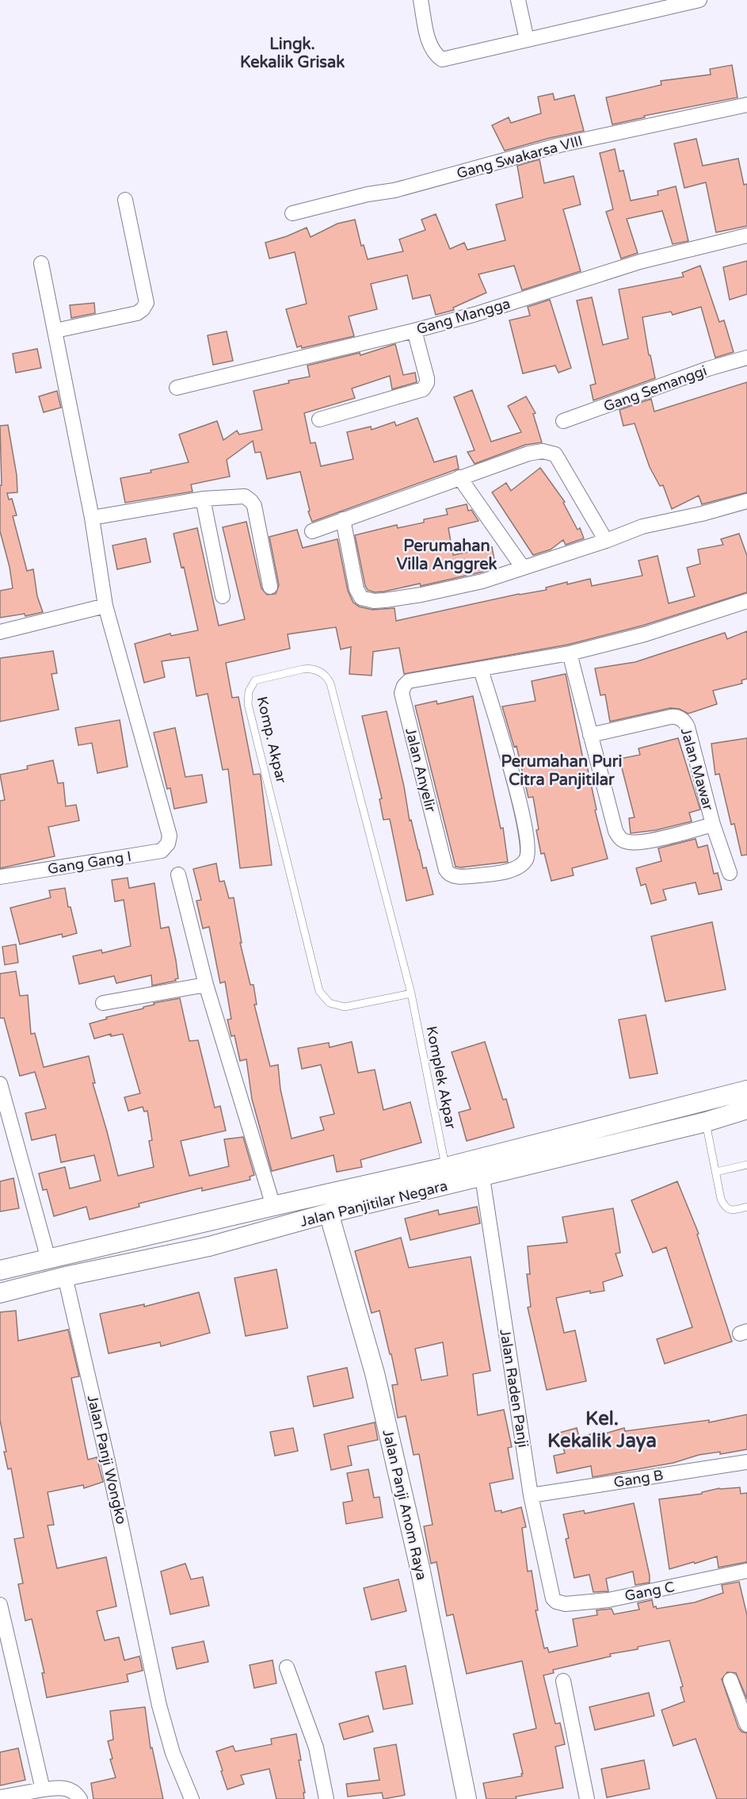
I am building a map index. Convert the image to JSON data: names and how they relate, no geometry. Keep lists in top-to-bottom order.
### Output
{
  "streets": {
    "main road": ["Jalan Panjitilar Negara", "Jalan Panji Anom Raya"],
    "street": [
      "Gang Swakarsa VIII",
      "Gang Mangga",
      "Gang Semanggi",
      "Jalan Mawar",
      "Jalan Anyelir",
      "Gang Gang I",
      "Jalan Raden Panji",
      "Jalan Panji Wongko",
      "Gang B",
      "Gang C"
    ],
    "lane": ["Komp. Akpar", "Komplek Akpar"]
  },
  "crossings": [
    ["Komp. Akpar", "Komplek Akpar"],
    ["Jalan Panjitilar Negara", "Jalan Raden Panji"],
    ["Jalan Panjitilar Negara", "Jalan Panji Wongko"],
    ["Jalan Panjitilar Negara", "Jalan Panji Anom Raya"],
    ["Jalan Raden Panji", "Gang B"],
    ["Jalan Raden Panji", "Gang C"]
  ],
  "districts": [
    "Lingk. Kekalik Grisak",
    "Perumahan Villa Anggrek",
    "Perumahan Puri Citra Panjitilar",
    "Kel. Kekalik Jaya"
  ]
}
